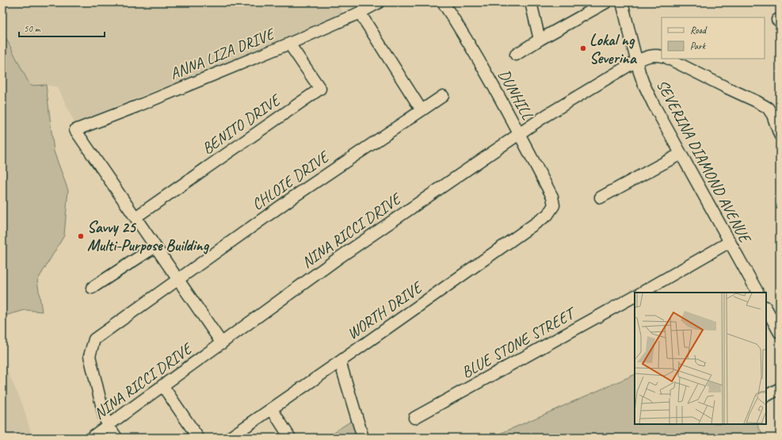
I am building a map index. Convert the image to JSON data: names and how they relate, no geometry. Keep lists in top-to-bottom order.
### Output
{
  "streets": {
    "street": [
      "ANNA LIZA DRIVE",
      "DUNHILL",
      "BENITO DRIVE",
      "SEVERINA DIAMOND AVENUE",
      "CHLOIE DRIVE",
      "NINA RICCI DRIVE",
      "WORTH DRIVE",
      "BLUE STONE STREET"
    ]
  },
  "crossings": [
    ["ANNA LIZA DRIVE", "BENITO DRIVE"],
    ["DUNHILL", "NINA RICCI DRIVE"],
    ["DUNHILL", "WORTH DRIVE"],
    ["SEVERINA DIAMOND AVENUE", "NINA RICCI DRIVE"],
    ["CHLOIE DRIVE", "NINA RICCI DRIVE"]
  ],
  "places": ["Lokal ng Severina", "Savvy 25 Multi-Purpose Building"],
  "legend": ["Road", "Park"],
  "scale_bar": "50 m"
}
